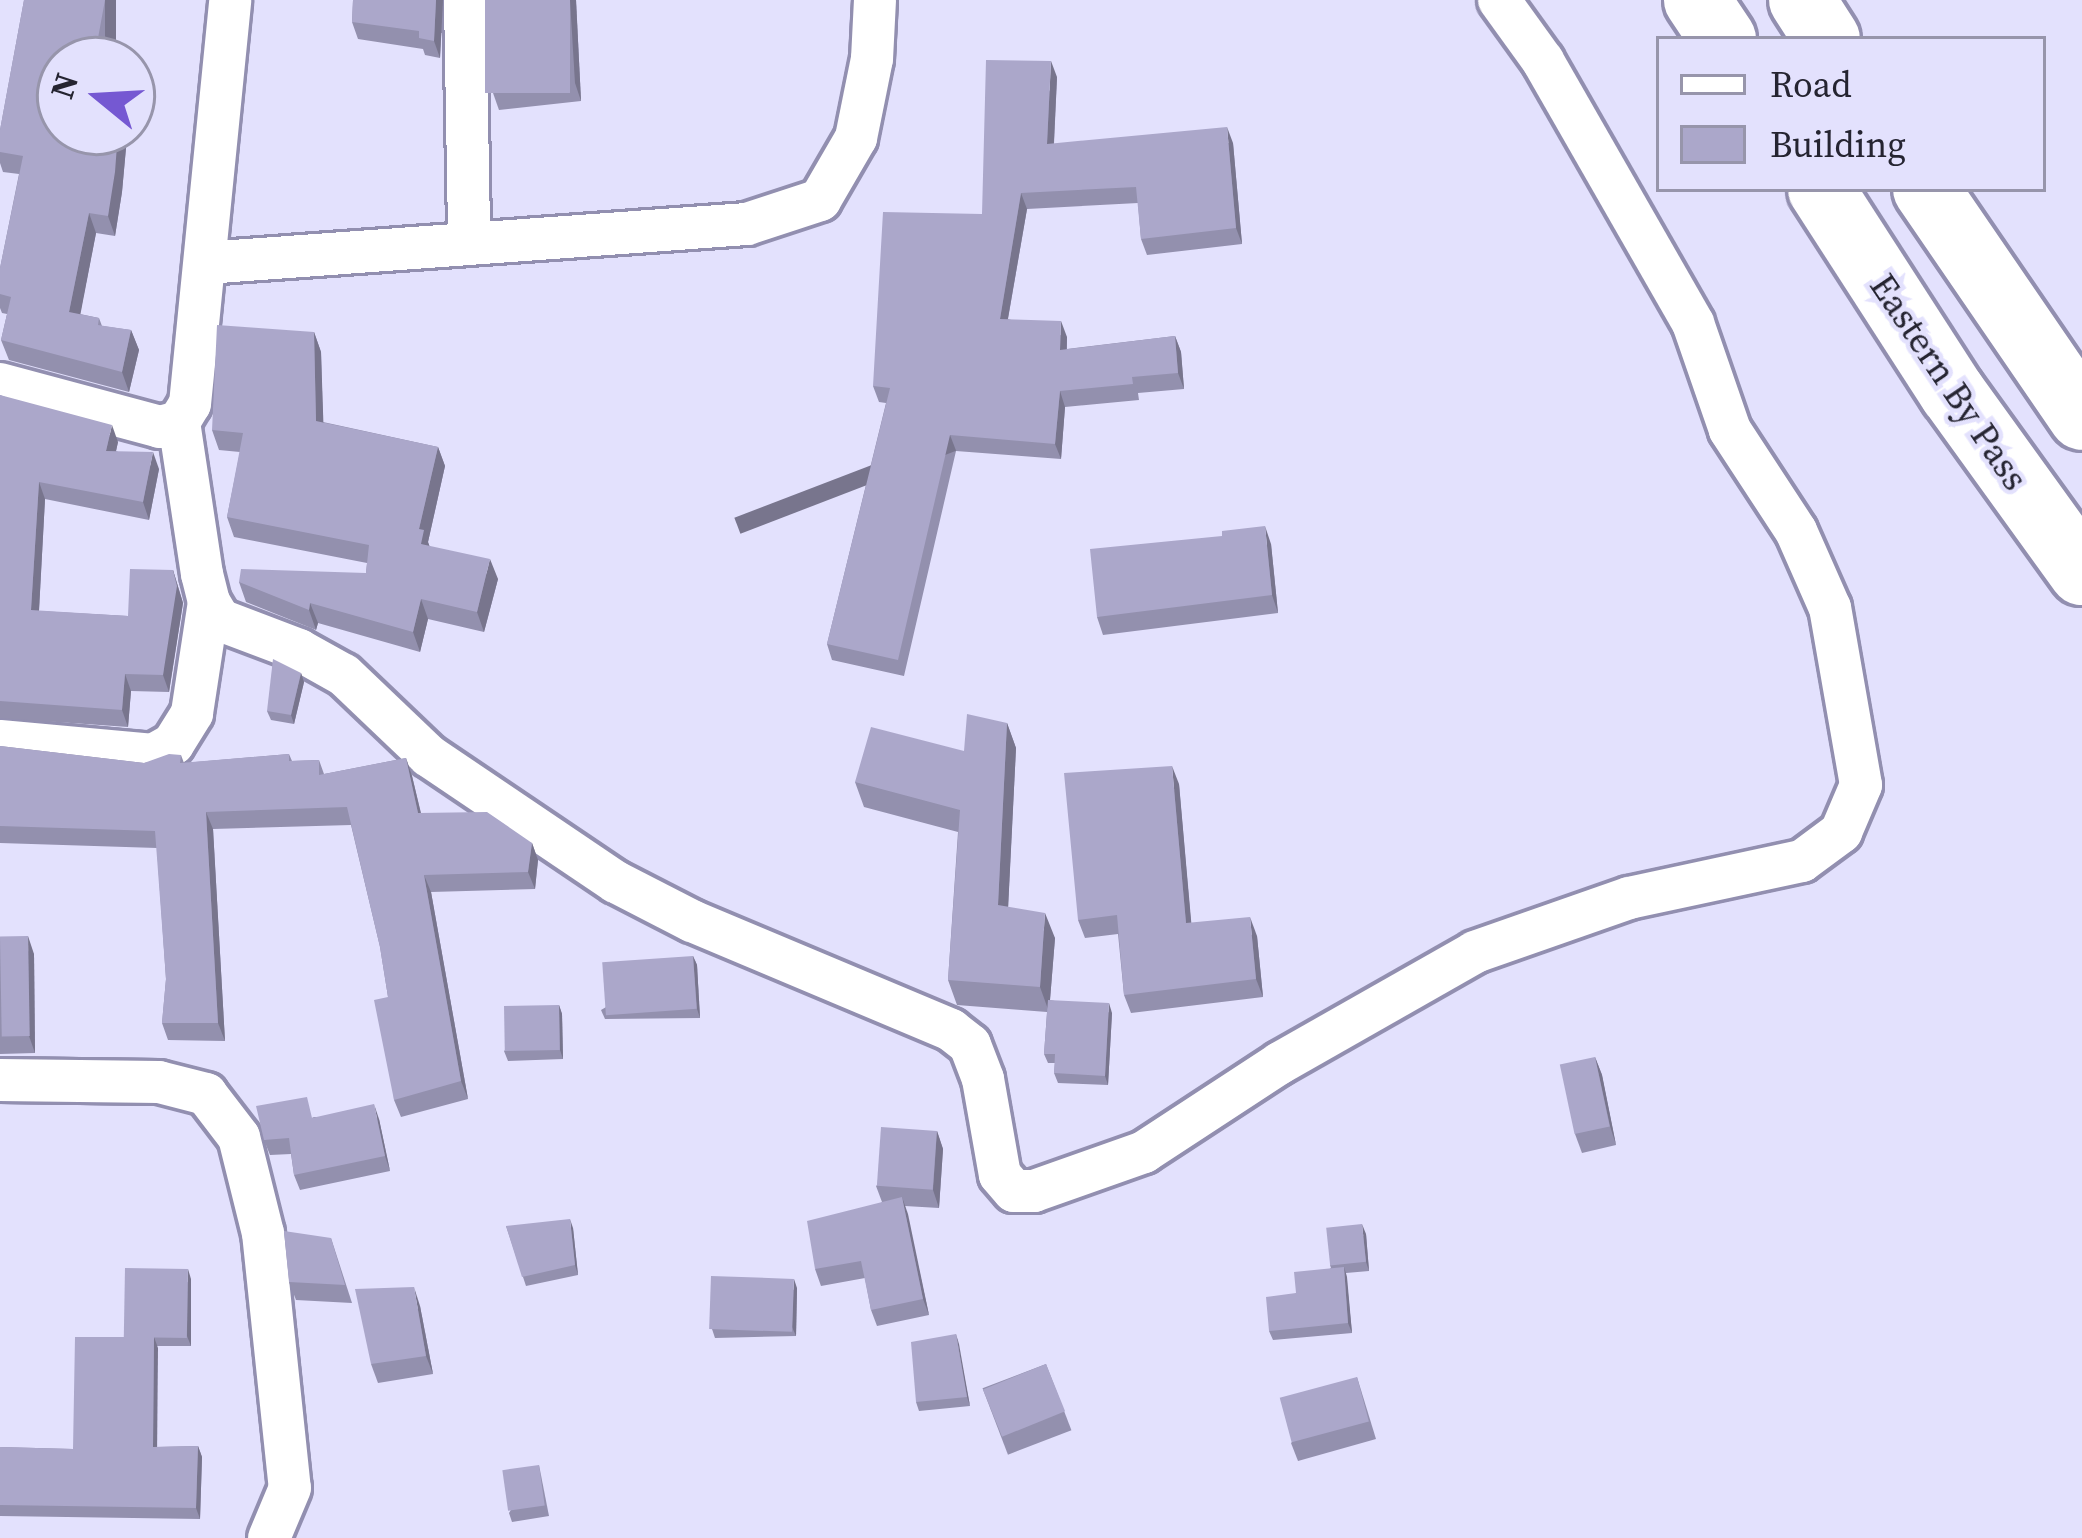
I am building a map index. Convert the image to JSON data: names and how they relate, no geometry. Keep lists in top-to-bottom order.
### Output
{
  "streets": {
    "main road": ["Eastern By Pass"]
  },
  "legend": ["Road", "Building"],
  "north": "left"
}
